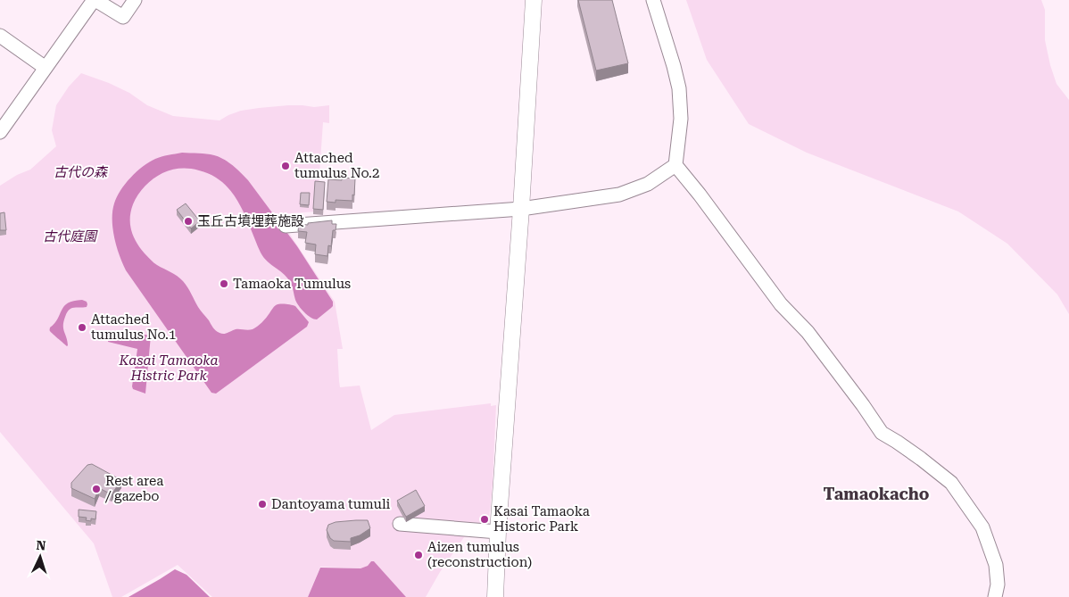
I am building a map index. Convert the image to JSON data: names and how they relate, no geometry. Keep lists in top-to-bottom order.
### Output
{
  "districts": ["Tamaokacho"],
  "parks": ["古代の森", "古代庭園", "Kasai Tamaoka Histric Park"],
  "places": [
    "Attached tumulus No.2",
    "玉丘古墳埋葬施設",
    "Tamaoka Tumulus",
    "Attached tumulus No.1",
    "Rest area / gazebo",
    "Dantoyama tumuli",
    "Kasai Tamaoka Historic Park",
    "Aizen tumulus (reconstruction)"
  ],
  "north": "top"
}
